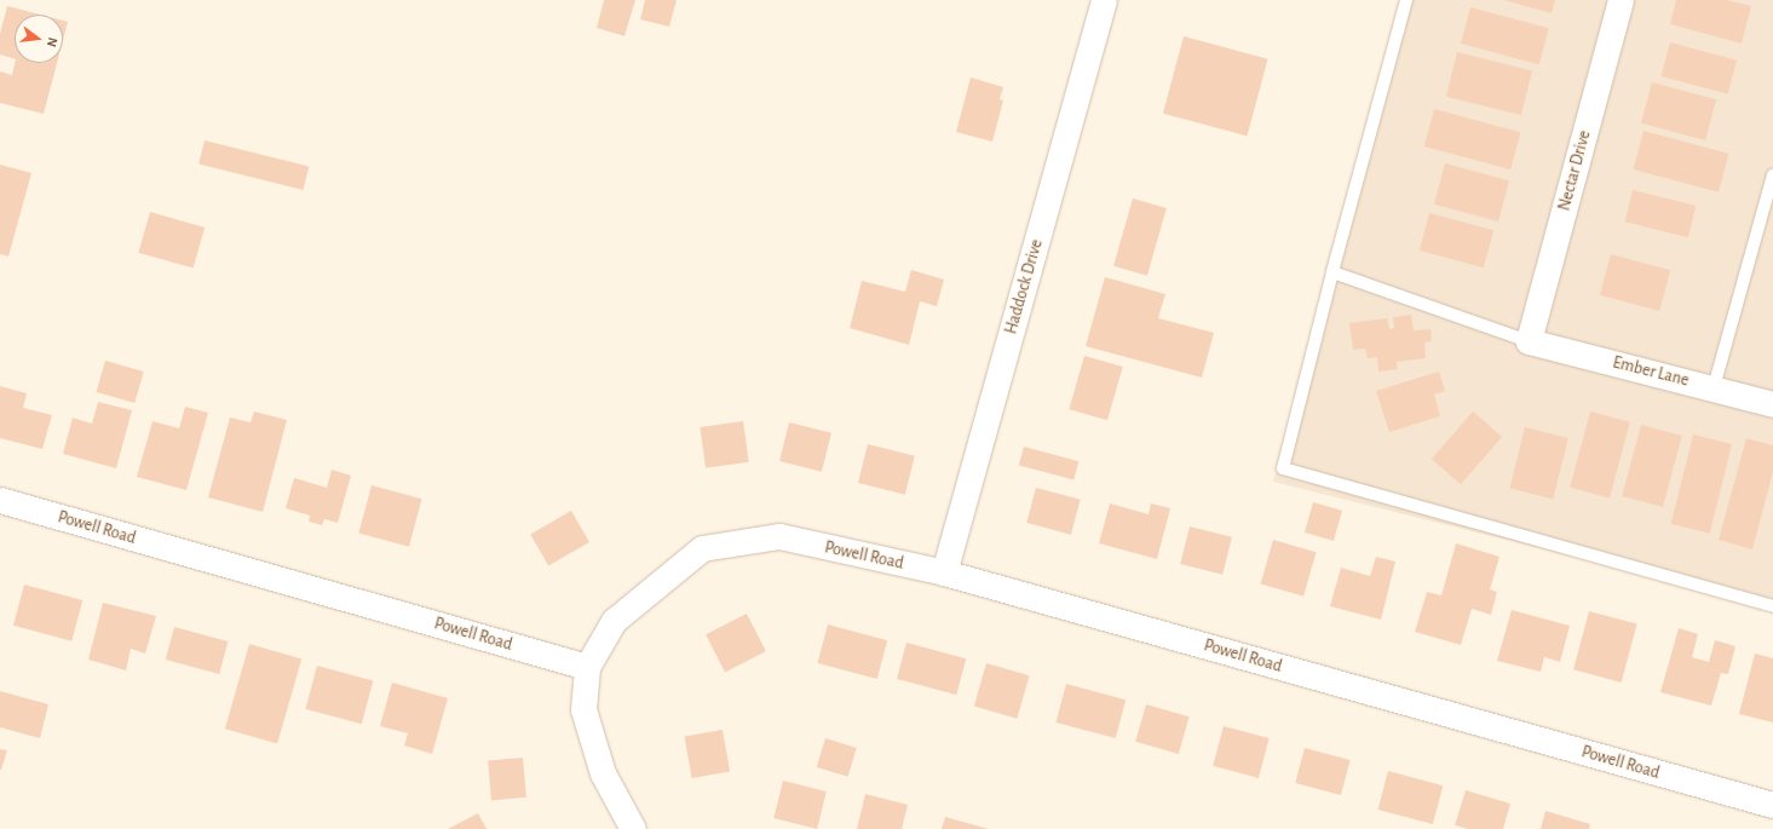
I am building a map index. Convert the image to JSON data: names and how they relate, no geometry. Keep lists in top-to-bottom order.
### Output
{
  "streets": {
    "street": [
      "Nectar Drive",
      "Haddock Drive",
      "Ember Lane",
      "Powell Road"
    ]
  },
  "crossings": [
    ["Nectar Drive", "Ember Lane"],
    ["Haddock Drive", "Powell Road"]
  ],
  "north": "right"
}
